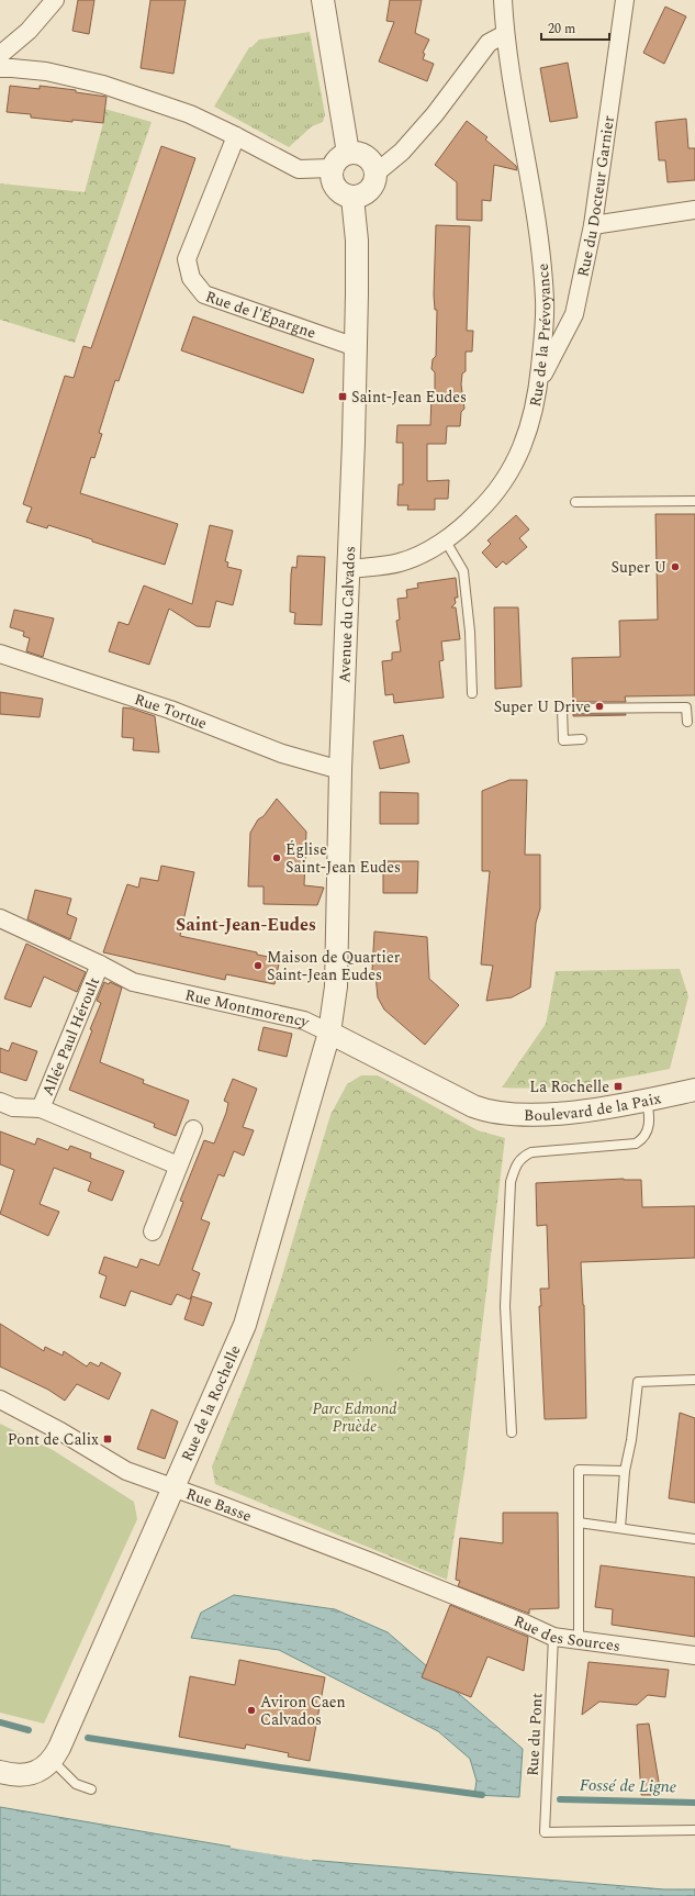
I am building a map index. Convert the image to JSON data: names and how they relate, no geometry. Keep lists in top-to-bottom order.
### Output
{
  "streets": {
    "street": [
      "Rue du Docteur Garnier",
      "Rue de l'Épargne",
      "Rue de la Prévoyance",
      "Avenue du Calvados",
      "Rue Tortue",
      "Rue Montmorency",
      "Allée Paul Héroult",
      "Boulevard de la Paix",
      "Rue de la Rochelle",
      "Rue Basse",
      "Rue des Sources"
    ],
    "lane": ["Rue du Pont"]
  },
  "crossings": [
    ["Rue du Docteur Garnier", "Rue de la Prévoyance"],
    ["Rue de l'Épargne", "Avenue du Calvados"],
    ["Rue de la Prévoyance", "Avenue du Calvados"],
    ["Avenue du Calvados", "Rue Tortue"],
    ["Avenue du Calvados", "Rue Montmorency"],
    ["Avenue du Calvados", "Rue de la Rochelle"],
    ["Rue Montmorency", "Allée Paul Héroult"],
    ["Rue Montmorency", "Boulevard de la Paix"],
    ["Rue Montmorency", "Rue de la Rochelle"],
    ["Rue de la Rochelle", "Rue Basse"],
    ["Rue Basse", "Rue des Sources"],
    ["Rue des Sources", "Rue du Pont"]
  ],
  "districts": ["Saint-Jean-Eudes"],
  "water": ["Fossé de Ligne"],
  "parks": ["Parc Edmond Pruède"],
  "places": {
    "transit": ["Saint-Jean Eudes", "La Rochelle", "Pont de Calix"],
    "other": [
      "Super U",
      "Super U Drive",
      "Église Saint-Jean Eudes",
      "Maison de Quartier Saint-Jean Eudes",
      "Aviron Caen Calvados"
    ]
  },
  "scale_bar": "20 m"
}
